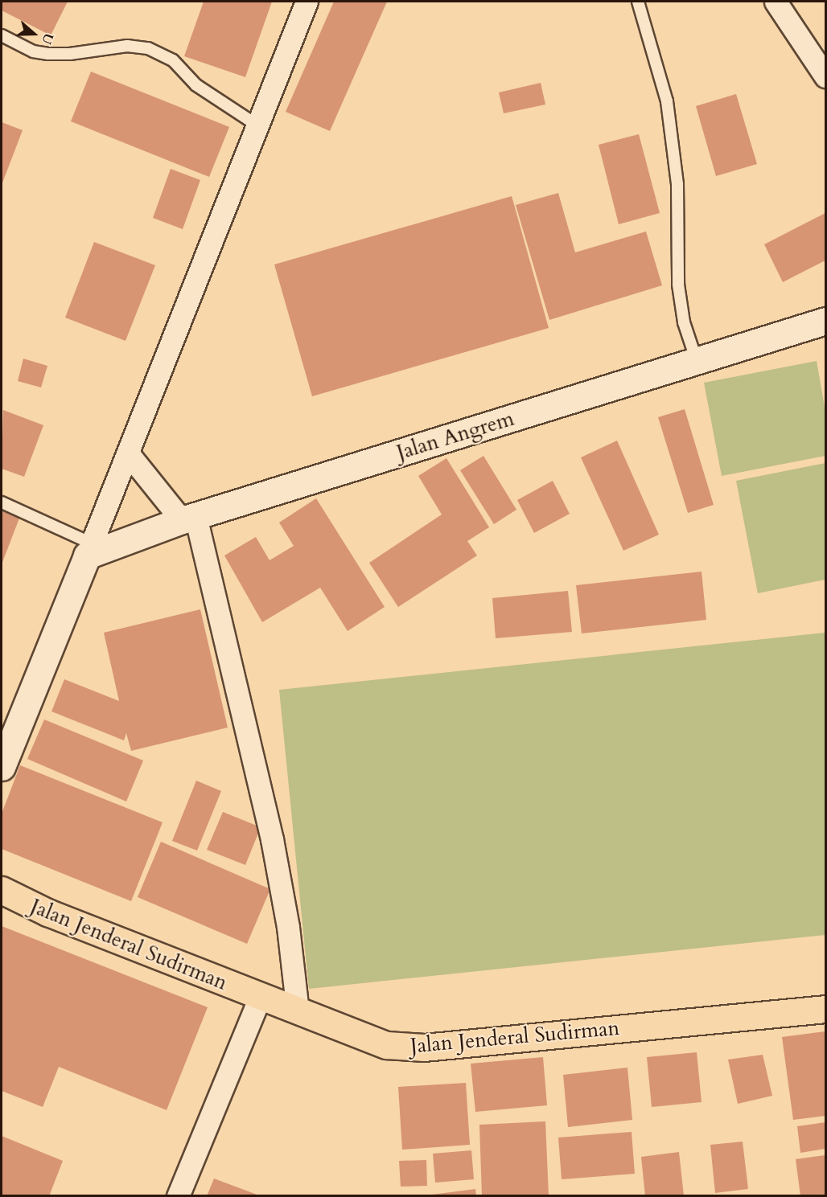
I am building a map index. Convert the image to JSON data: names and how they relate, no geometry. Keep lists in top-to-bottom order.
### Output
{
  "streets": {
    "highway": ["Jalan Jenderal Sudirman"],
    "street": ["Jalan Angrem"]
  },
  "north": "right"
}
